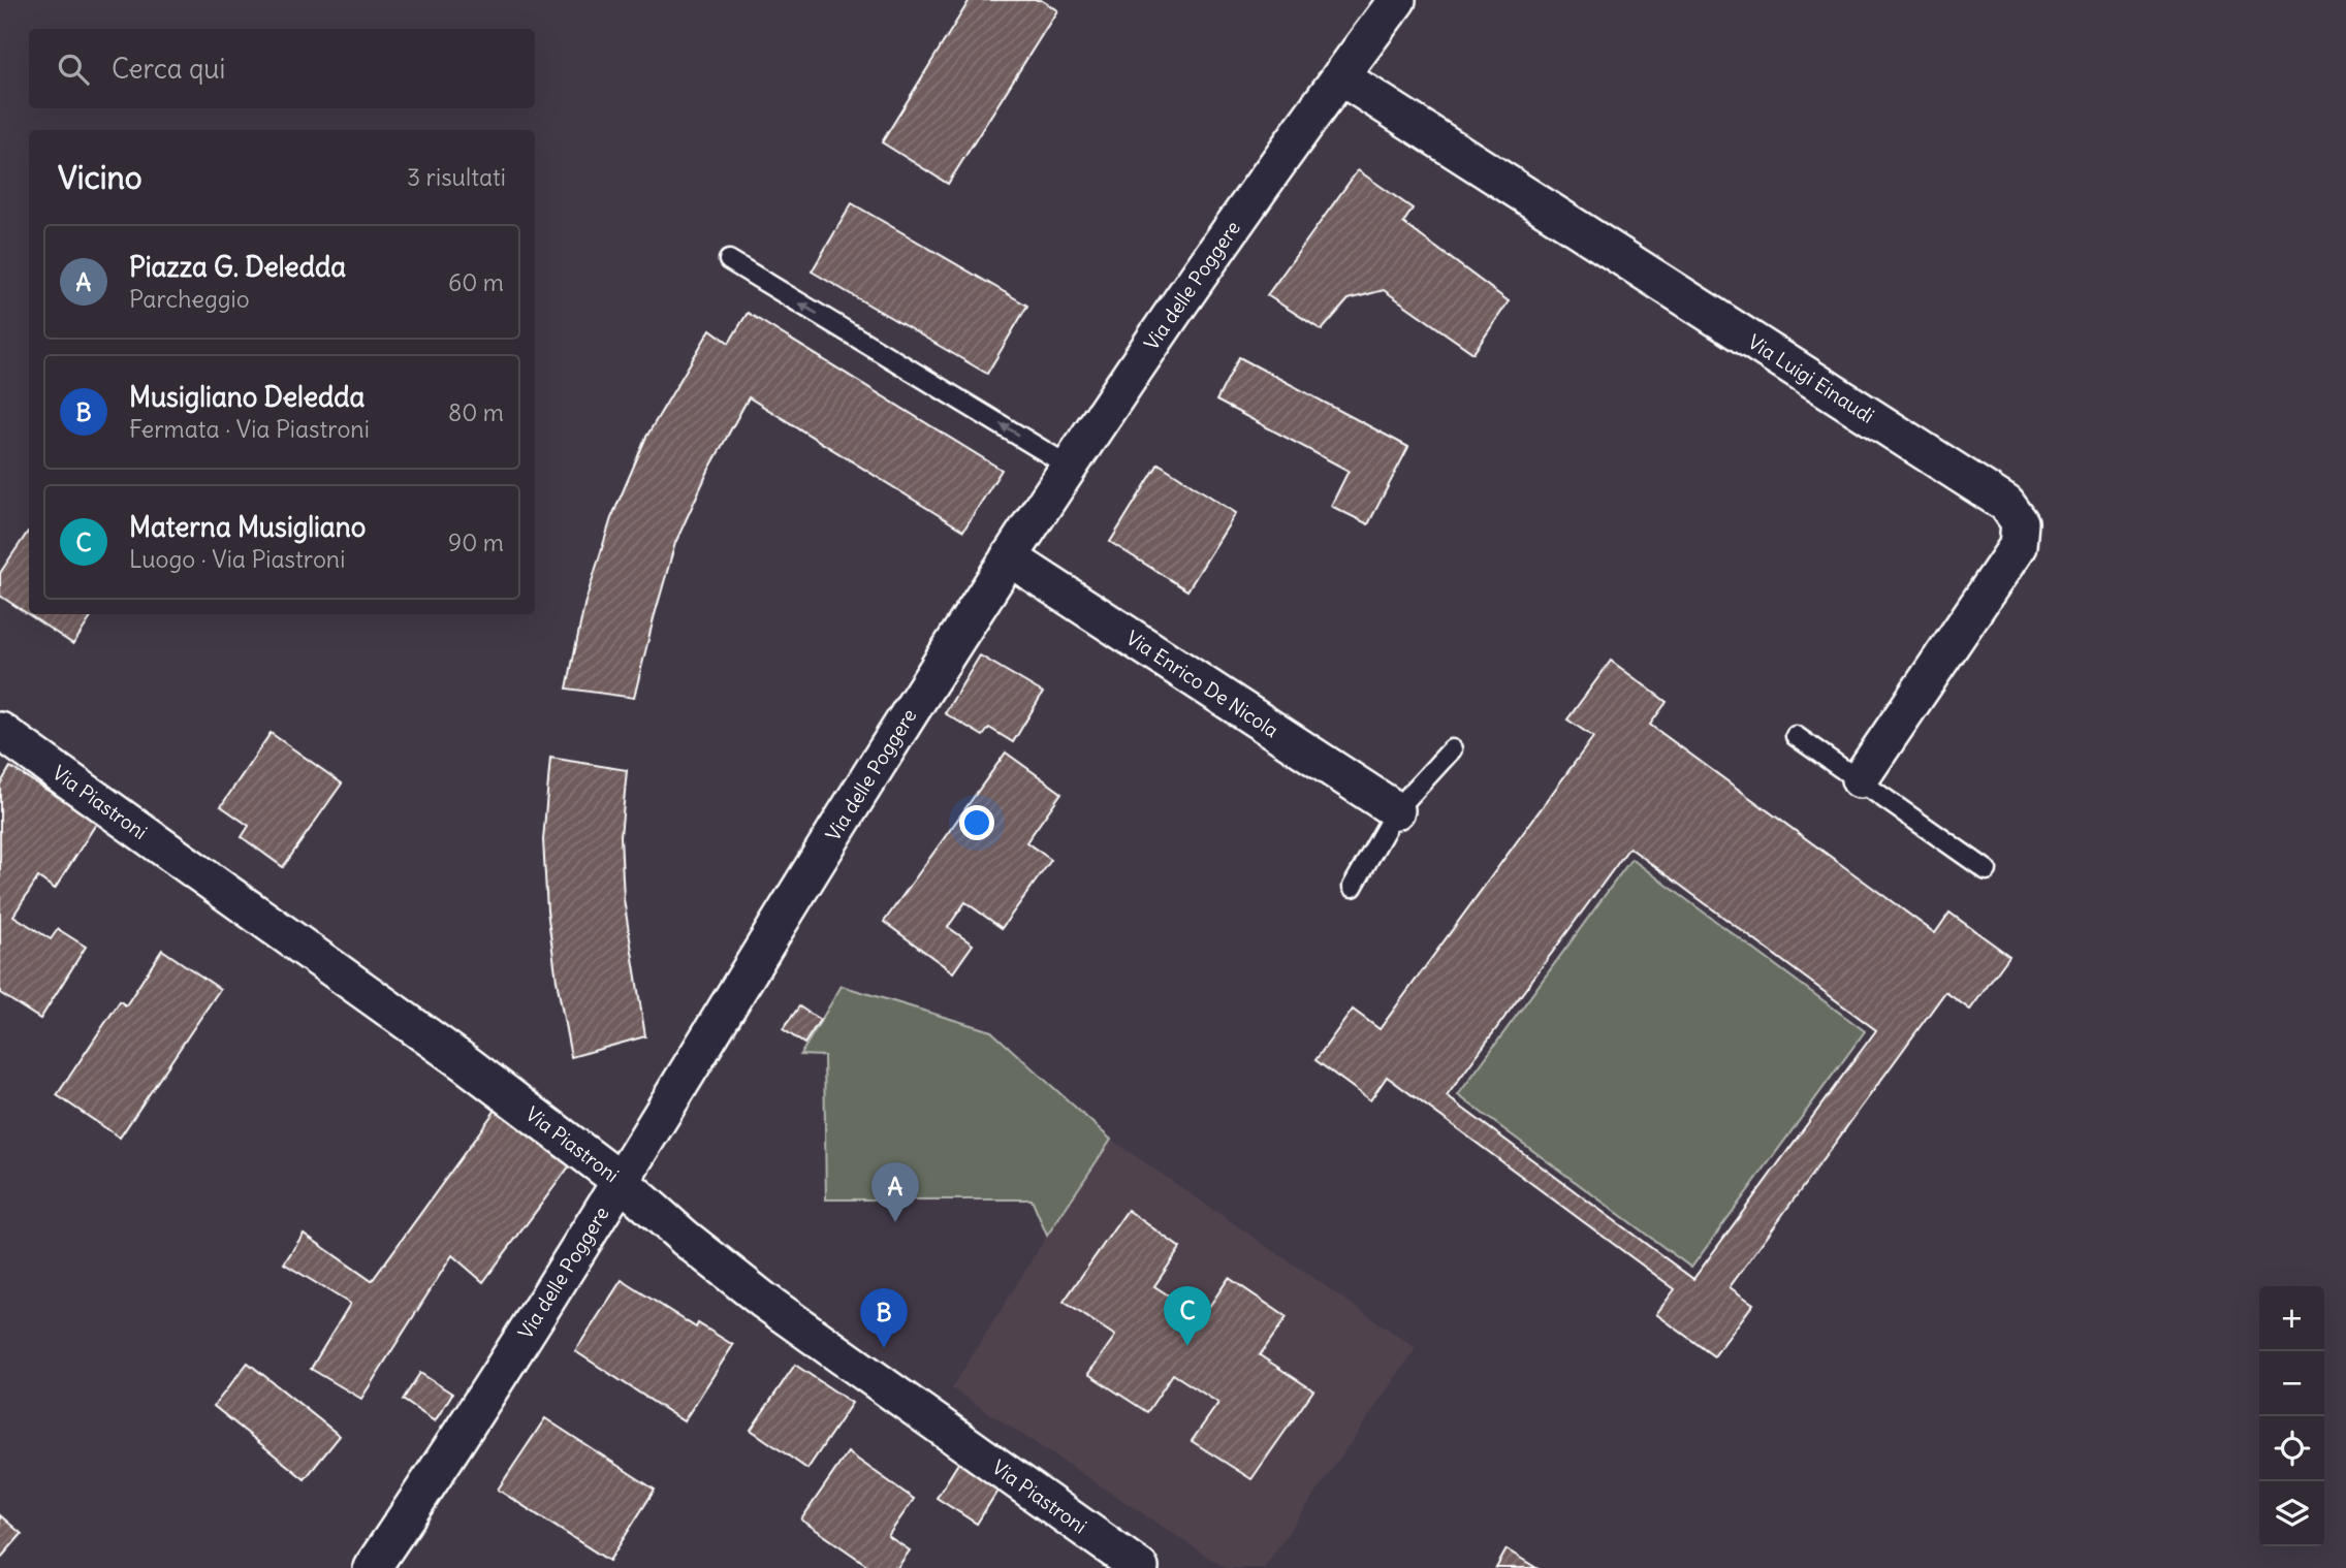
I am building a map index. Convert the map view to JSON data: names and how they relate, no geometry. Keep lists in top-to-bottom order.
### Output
{
  "streets": {
    "street": [
      "Via delle Poggere",
      "Via Luigi Einaudi",
      "Via Enrico De Nicola",
      "Via Piastroni"
    ]
  },
  "crossings": [
    ["Via delle Poggere", "Via Luigi Einaudi"],
    ["Via delle Poggere", "Via Enrico De Nicola"],
    ["Via delle Poggere", "Via Piastroni"]
  ],
  "page": {
    "search": "Cerca qui",
    "heading": ["Vicino", "3 risultati"],
    "list": [
      {
        "mark": "A",
        "name": "Piazza G. Deledda",
        "note": "Parcheggio",
        "value": "60 m"
      },
      {
        "mark": "B",
        "name": "Musigliano Deledda",
        "note": "Fermata · Via Piastroni",
        "value": "80 m"
      },
      {
        "mark": "C",
        "name": "Materna Musigliano",
        "note": "Luogo · Via Piastroni",
        "value": "90 m"
      }
    ],
    "pins": ["A", "C", "B"],
    "map_buttons": ["+", "−"]
  }
}
